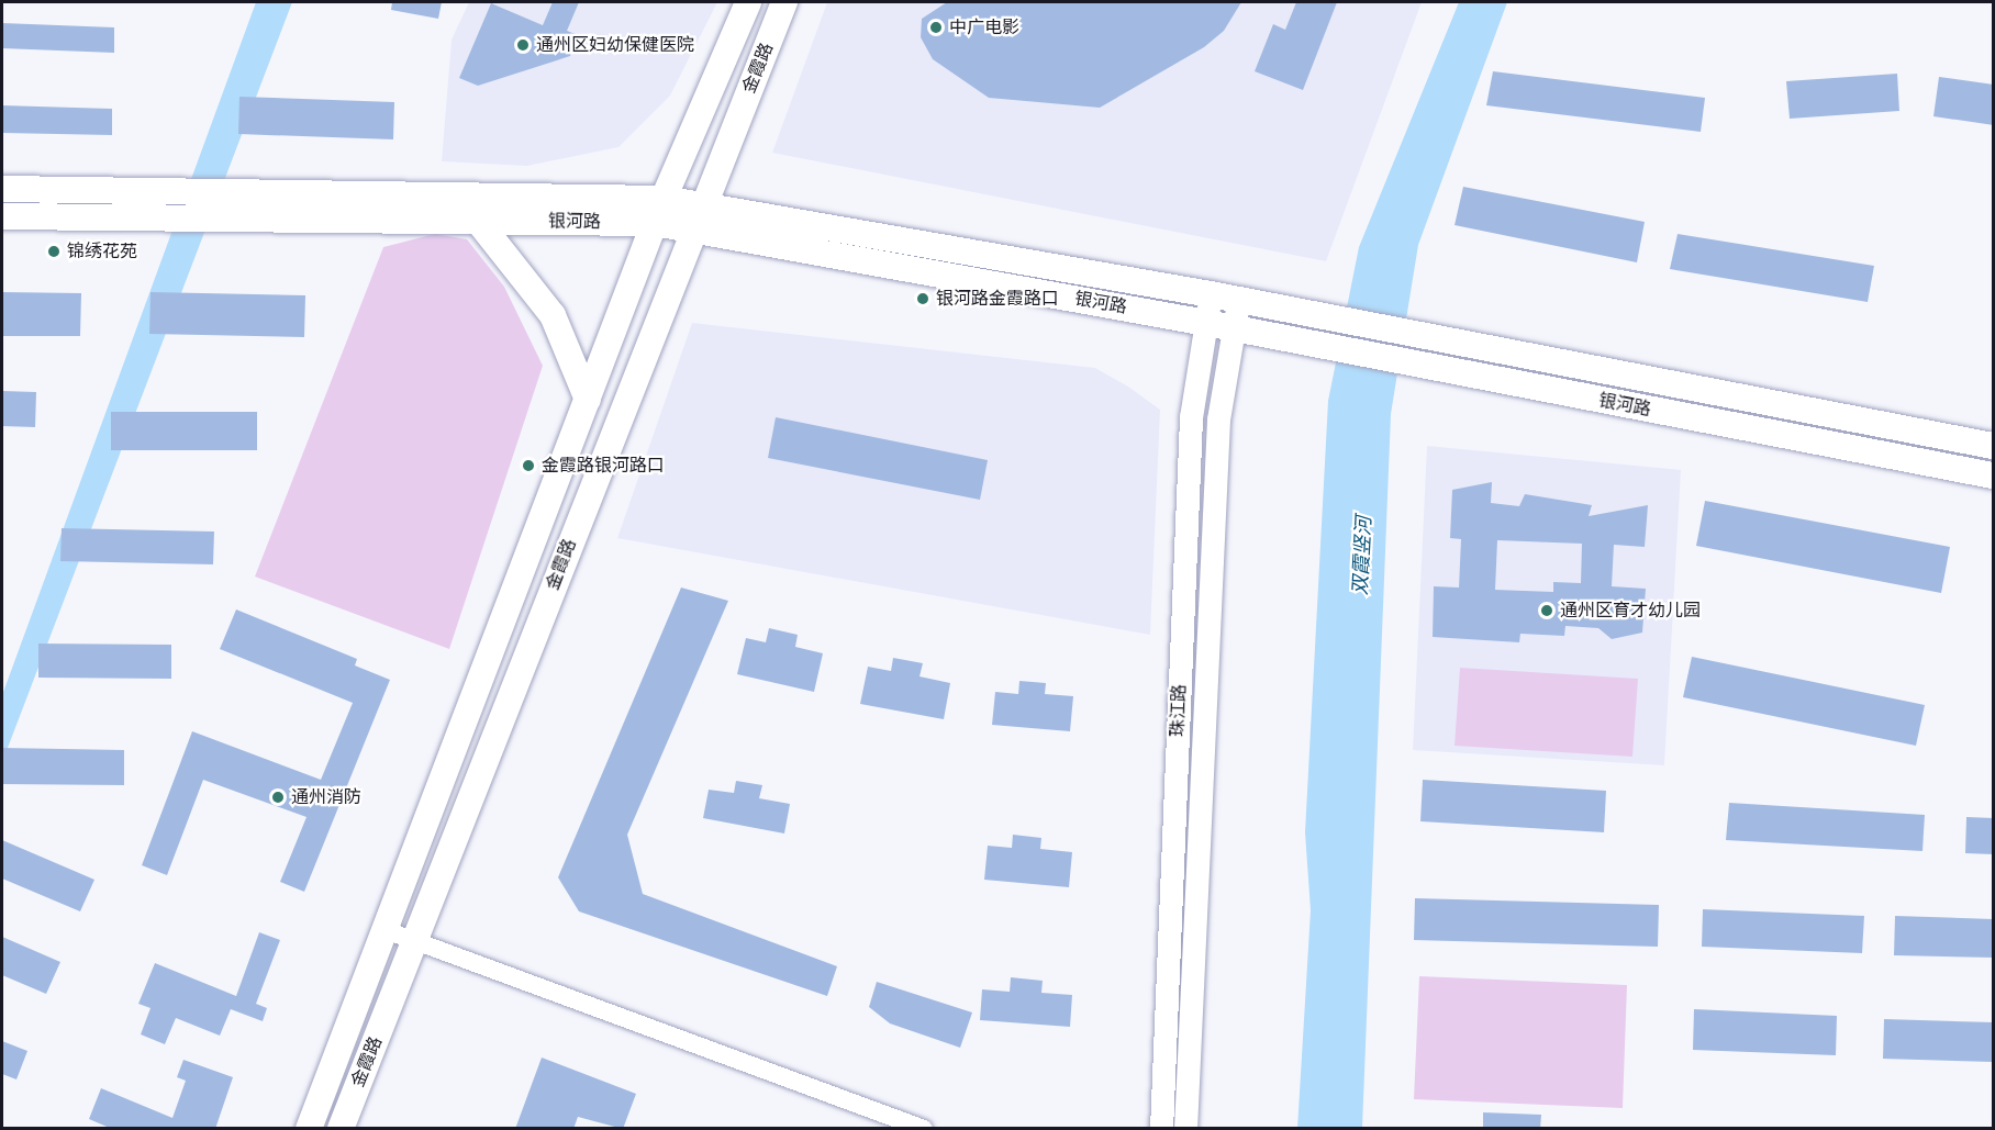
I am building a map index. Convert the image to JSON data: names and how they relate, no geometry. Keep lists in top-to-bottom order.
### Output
{
  "streets": {
    "main road": ["金霞路", "银河路"],
    "street": ["珠江路"]
  },
  "crossings": [
    ["金霞路", "银河路"],
    ["银河路", "珠江路"]
  ],
  "water": ["双霞竖河"],
  "places": [
    "中广电影",
    "通州区妇幼保健医院",
    "锦绣花苑",
    "银河路金霞路口",
    "金霞路银河路口",
    "通州区育才幼儿园",
    "通州消防"
  ]
}
